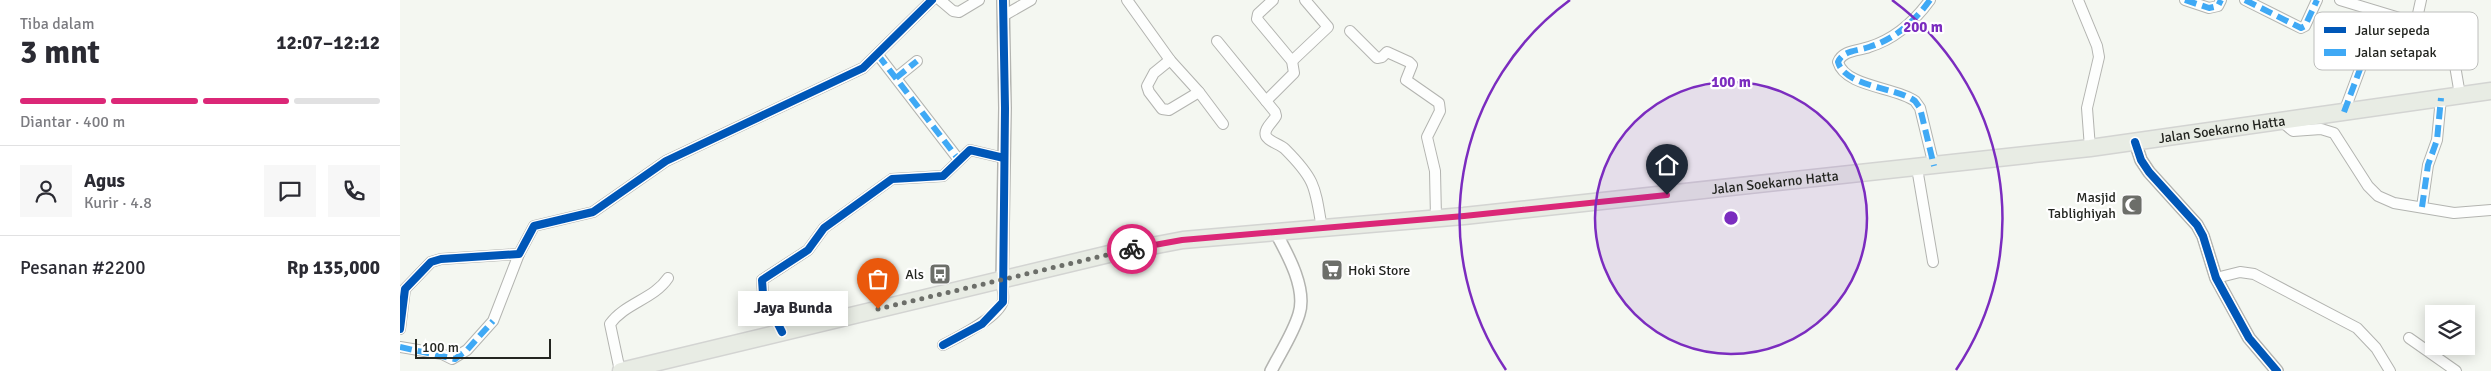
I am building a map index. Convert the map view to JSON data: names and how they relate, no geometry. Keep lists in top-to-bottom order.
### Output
{
  "streets": {
    "highway": ["Jalan Soekarno Hatta"]
  },
  "places": {
    "mosque": ["Masjid Tablighiyah"],
    "supermarket": ["Hoki Store"],
    "bus stop": ["Als"],
    "other": ["Jaya Bunda"]
  },
  "legend": ["Jalur sepeda", "Jalan setapak"],
  "scale_bar": "100 m",
  "page": {
    "heading": ["3 mnt", "Tiba dalam", "12:07–12:12"],
    "panel": [
      "Agus",
      "Kurir · 4.8",
      "Pesanan #2200",
      "Rp 135,000"
    ],
    "bar": "Diantar · 400 m",
    "bubble": "Jaya Bunda",
    "scale": "100 m"
  },
  "rings": ["200 m", "100 m"]
}
